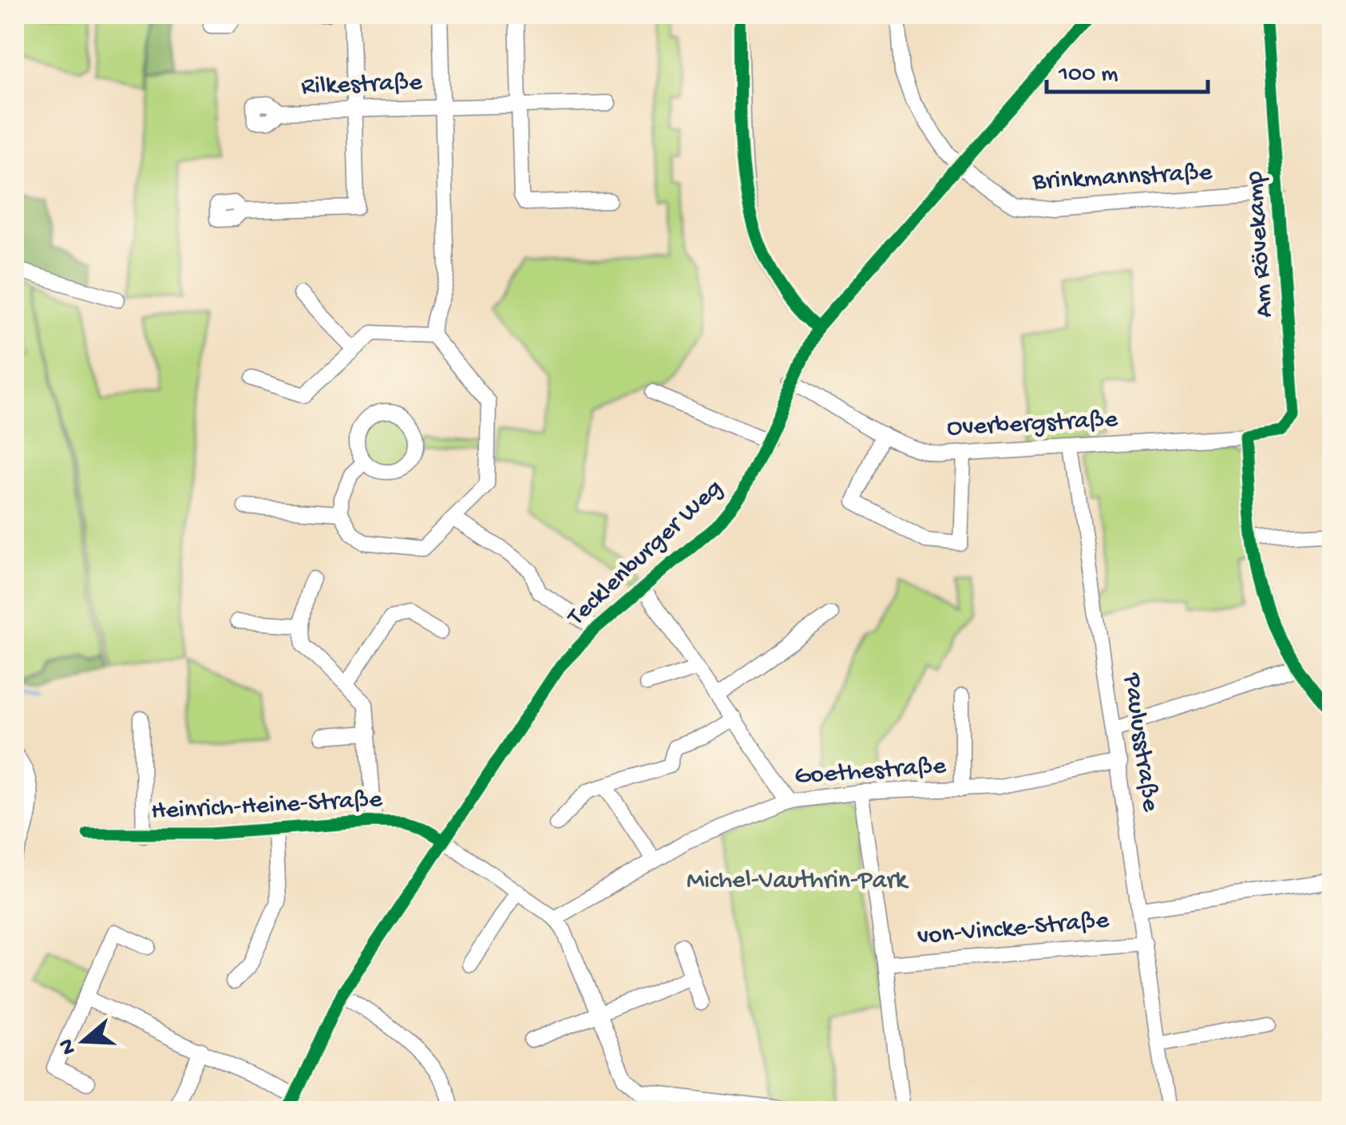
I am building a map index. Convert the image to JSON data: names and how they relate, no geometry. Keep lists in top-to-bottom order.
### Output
{
  "streets": {
    "street": [
      "Rilkestraße",
      "Brinkmannstraße",
      "Am Rövekamp",
      "Overbergstraße",
      "Tecklenburger Weg",
      "Paulusstraße",
      "Goethestraße",
      "Heinrich-Heine-Straße",
      "von-Vincke-Straße"
    ]
  },
  "crossings": [
    ["Brinkmannstraße", "Am Rövekamp"],
    ["Brinkmannstraße", "Tecklenburger Weg"],
    ["Am Rövekamp", "Overbergstraße"],
    ["Overbergstraße", "Tecklenburger Weg"],
    ["Overbergstraße", "Paulusstraße"],
    ["Tecklenburger Weg", "Heinrich-Heine-Straße"],
    ["Paulusstraße", "Goethestraße"],
    ["Paulusstraße", "von-Vincke-Straße"],
    ["Goethestraße", "Heinrich-Heine-Straße"]
  ],
  "parks": ["Michel-Vauthrin-Park"],
  "scale_bar": "100 m",
  "north": "left"
}
